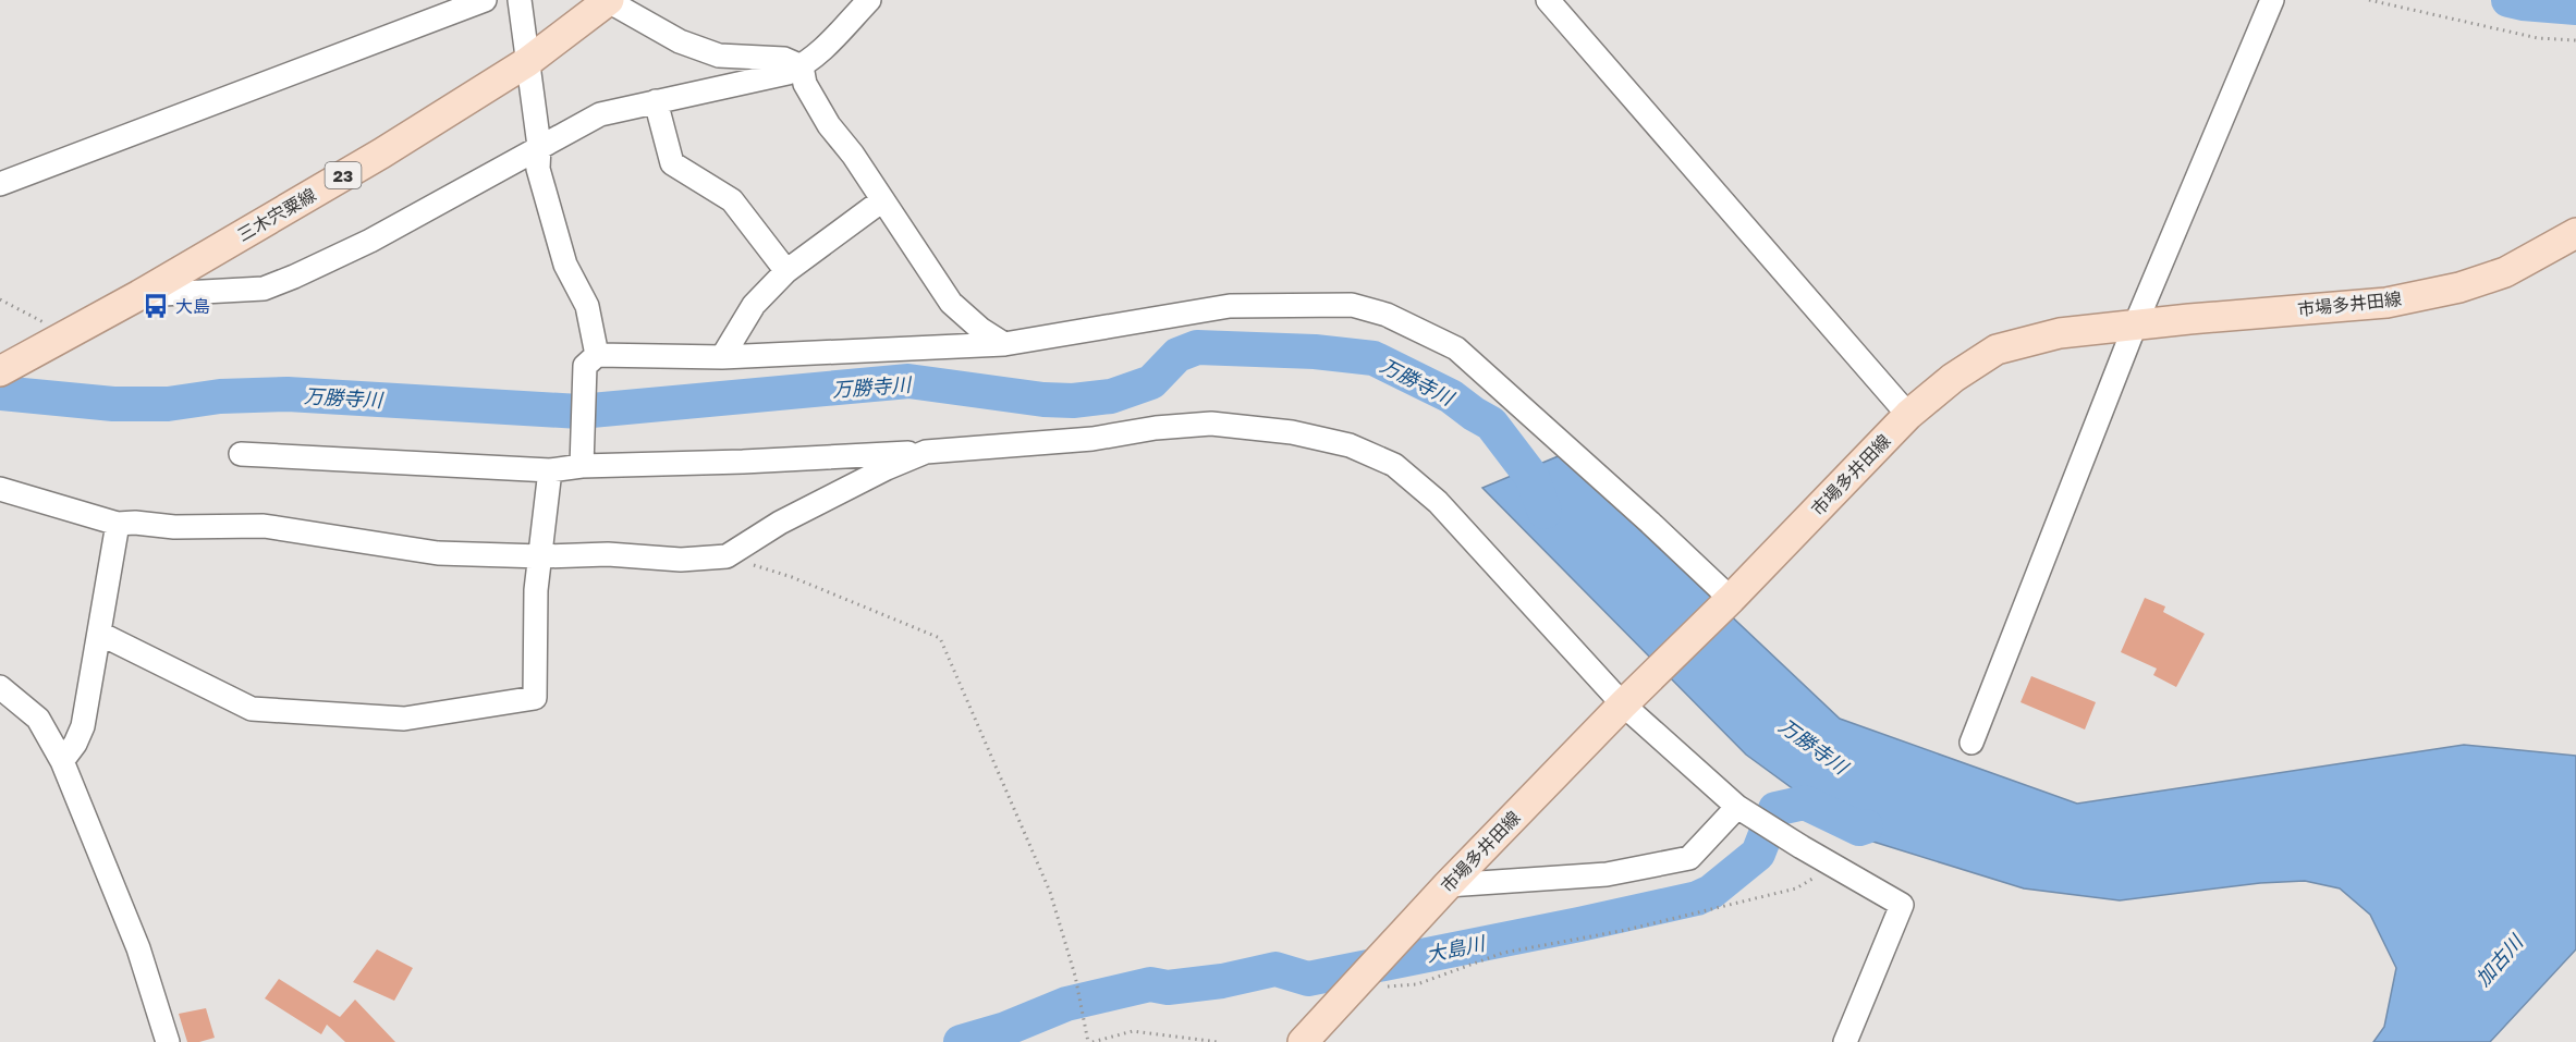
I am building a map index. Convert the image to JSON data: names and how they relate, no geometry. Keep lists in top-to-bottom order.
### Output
{
  "streets": {
    "main road": ["23", "三木宍粟線", "市場多井田線"]
  },
  "water": ["万勝寺川", "大島川", "加古川"],
  "places": {
    "bus stop": ["大島"]
  }
}
